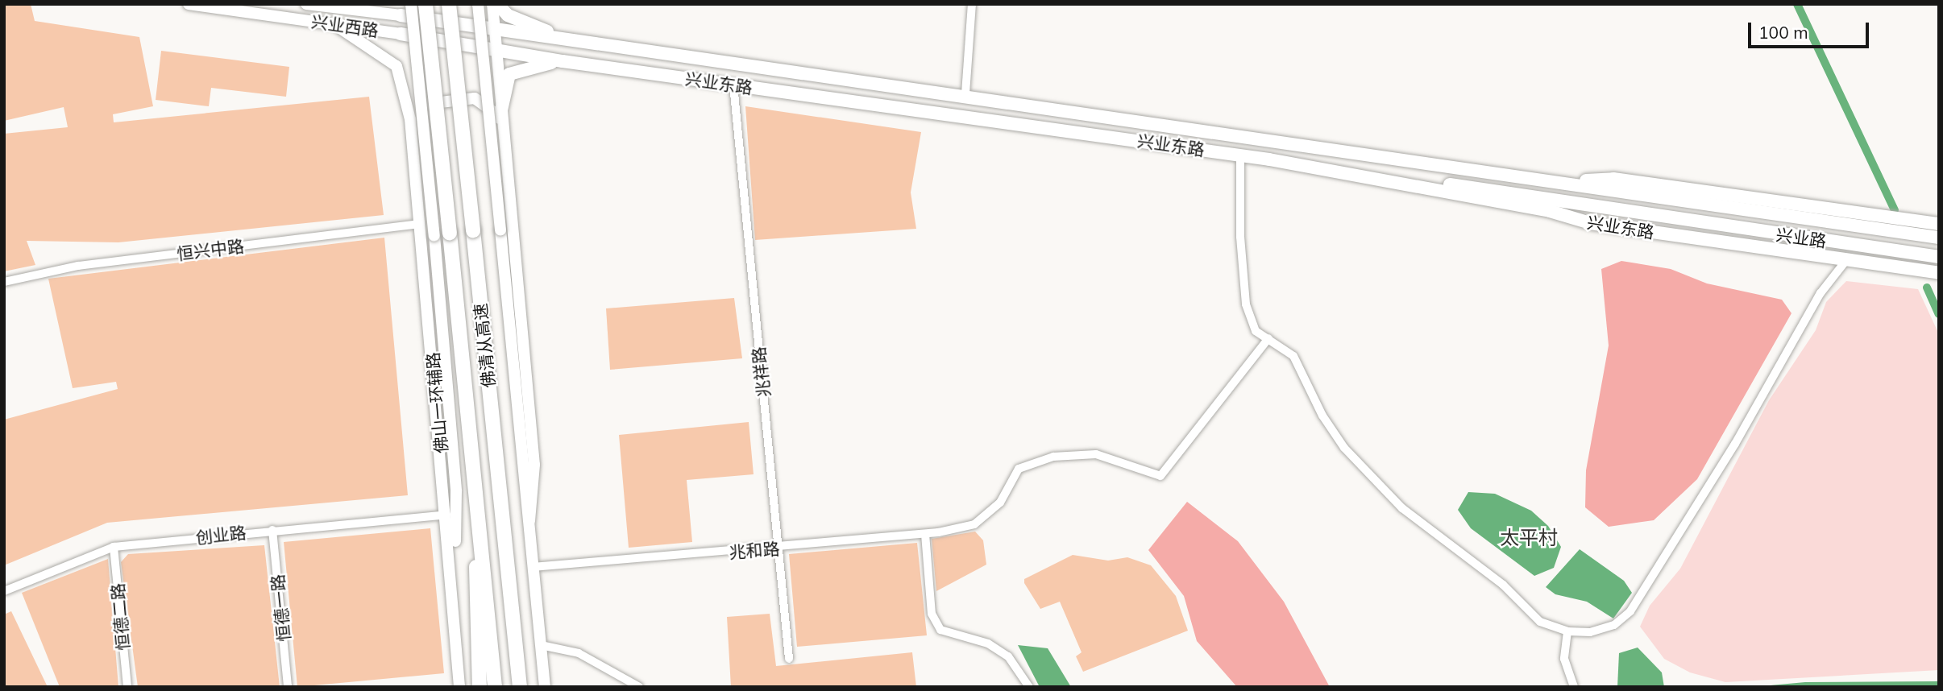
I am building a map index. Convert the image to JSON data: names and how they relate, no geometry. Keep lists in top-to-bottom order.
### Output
{
  "streets": {
    "highway": ["佛清从高速"],
    "main road": [
      "兴业西路",
      "兴业东路",
      "兴业路",
      "佛山一环辅路"
    ],
    "street": [
      "恒兴中路",
      "兆祥路",
      "创业路",
      "兆和路",
      "恒德一路",
      "恒德二路"
    ]
  },
  "crossings": [
    ["兴业西路", "兴业东路"],
    ["兴业西路", "佛山一环辅路"],
    ["兴业东路", "兴业路"],
    ["兴业东路", "兆祥路"],
    ["恒兴中路", "佛山一环辅路"],
    ["兆祥路", "兆和路"],
    ["佛山一环辅路", "创业路"],
    ["创业路", "恒德一路"],
    ["创业路", "恒德二路"]
  ],
  "districts": ["太平村"],
  "scale_bar": "100 m"
}
